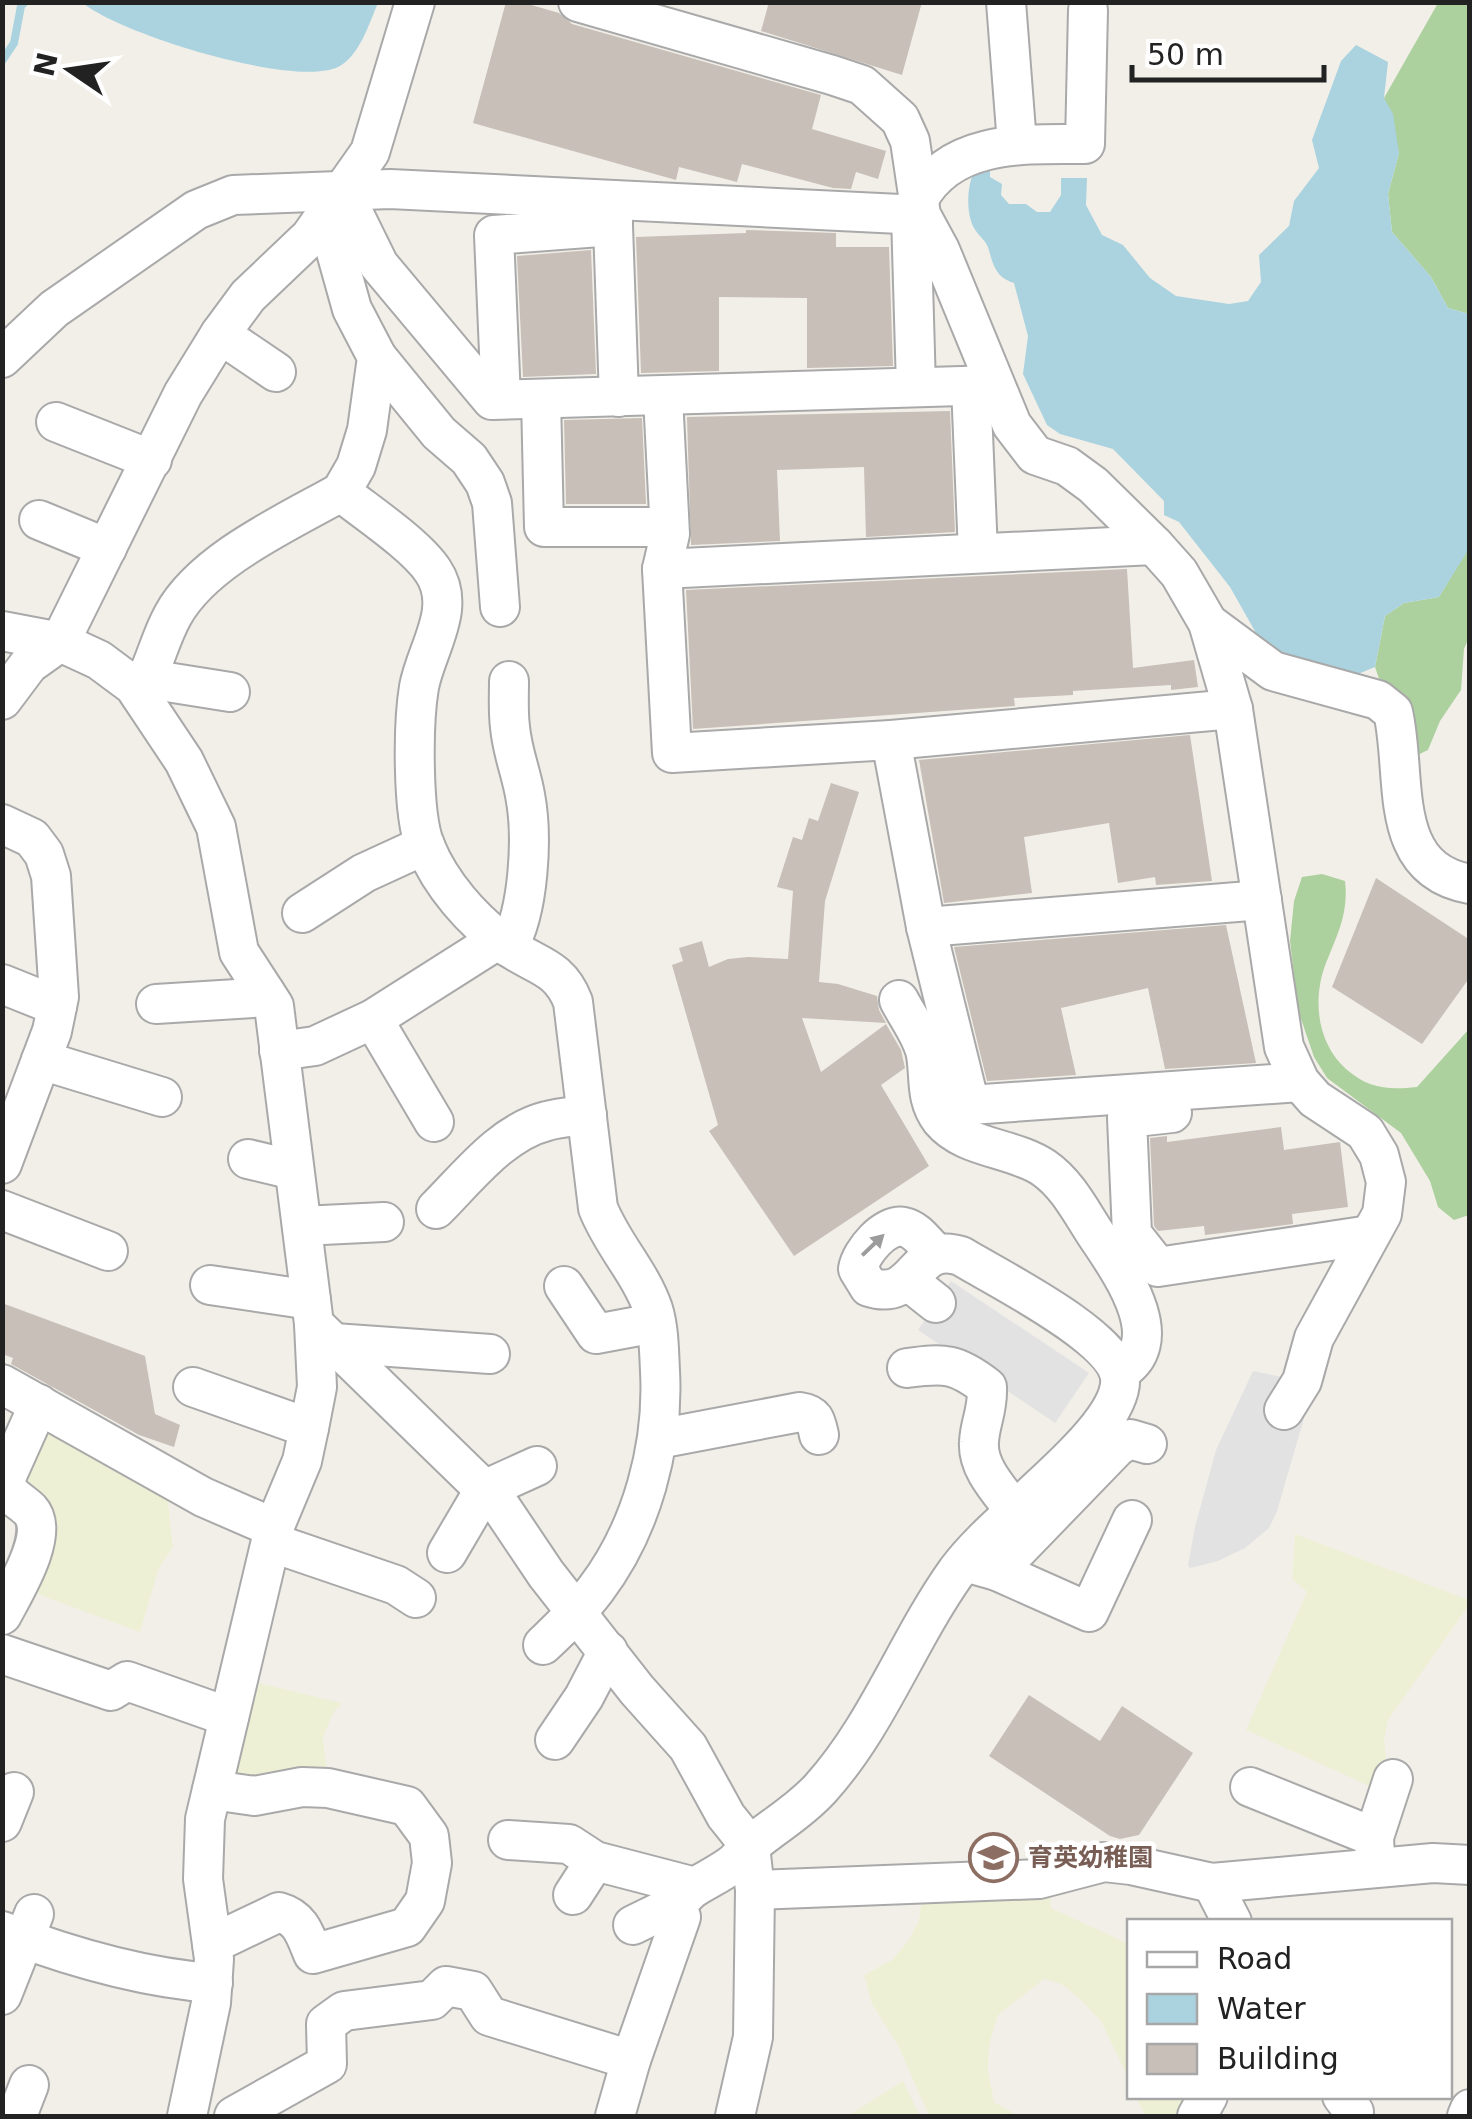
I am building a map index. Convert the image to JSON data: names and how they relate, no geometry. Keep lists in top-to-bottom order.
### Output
{
  "places": {
    "school or university": ["育英幼稚園"]
  },
  "legend": ["Road", "Water", "Building"],
  "scale_bar": "50 m",
  "north": "left"
}
